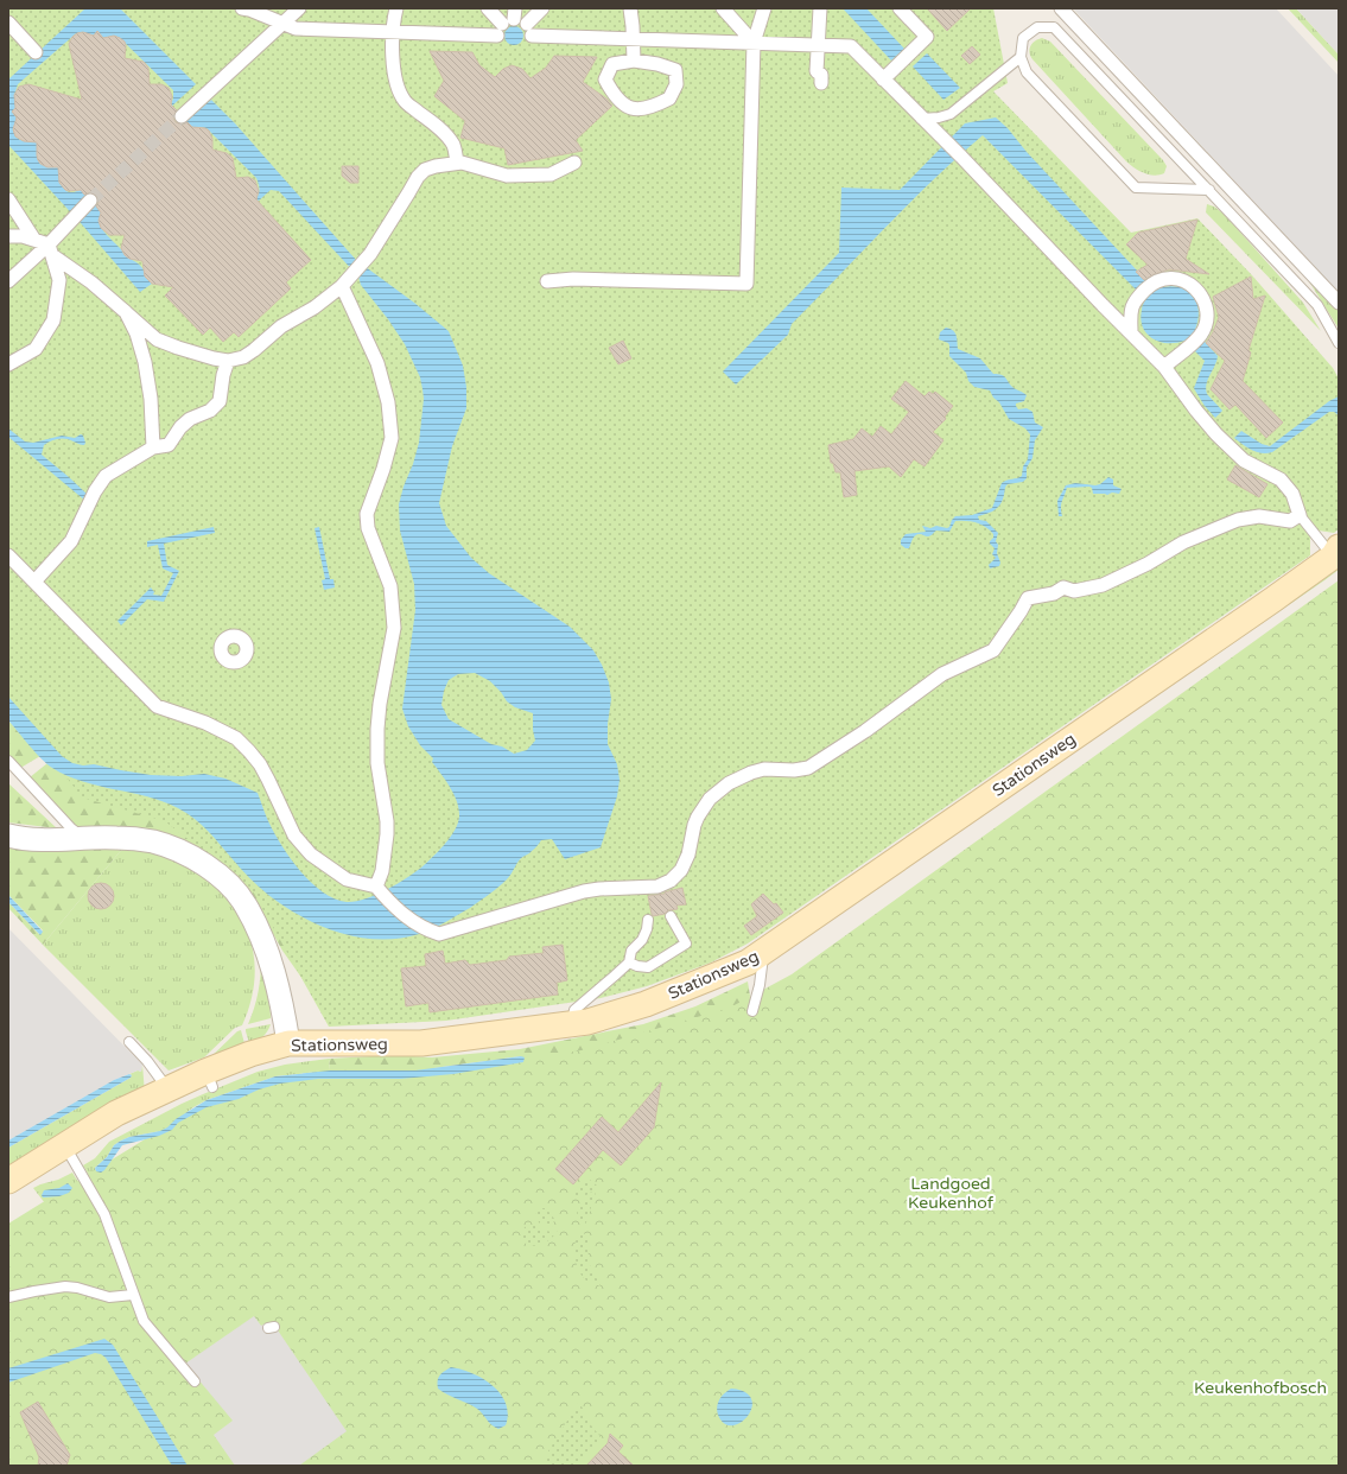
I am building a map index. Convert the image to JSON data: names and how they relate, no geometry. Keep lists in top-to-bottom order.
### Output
{
  "streets": {
    "main road": ["Stationsweg"]
  },
  "parks": ["Landgoed Keukenhof", "Keukenhofbosch"]
}
